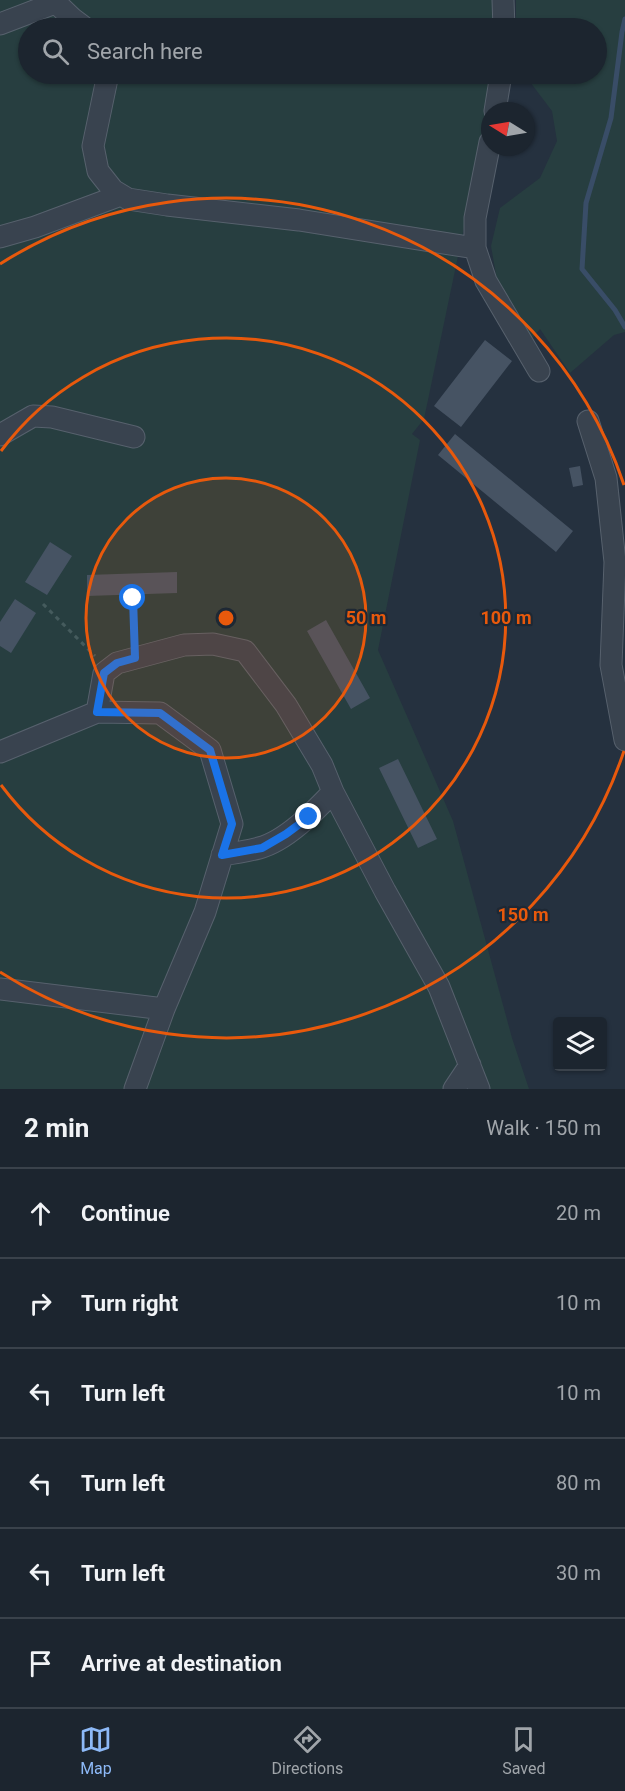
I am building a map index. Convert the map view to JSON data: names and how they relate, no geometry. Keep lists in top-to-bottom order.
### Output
{
  "north": "left",
  "page": {
    "search": "Search here",
    "heading": ["2 min", "Walk · 150 m"],
    "list": [
      ["Continue", "20 m"],
      ["Turn right", "10 m"],
      ["Turn left", "10 m"],
      ["Turn left", "80 m"],
      ["Turn left", "30 m"],
      "Arrive at destination"
    ],
    "nav": ["Map", "Directions", "Saved"]
  },
  "rings": ["50 m", "100 m", "150 m"]
}
